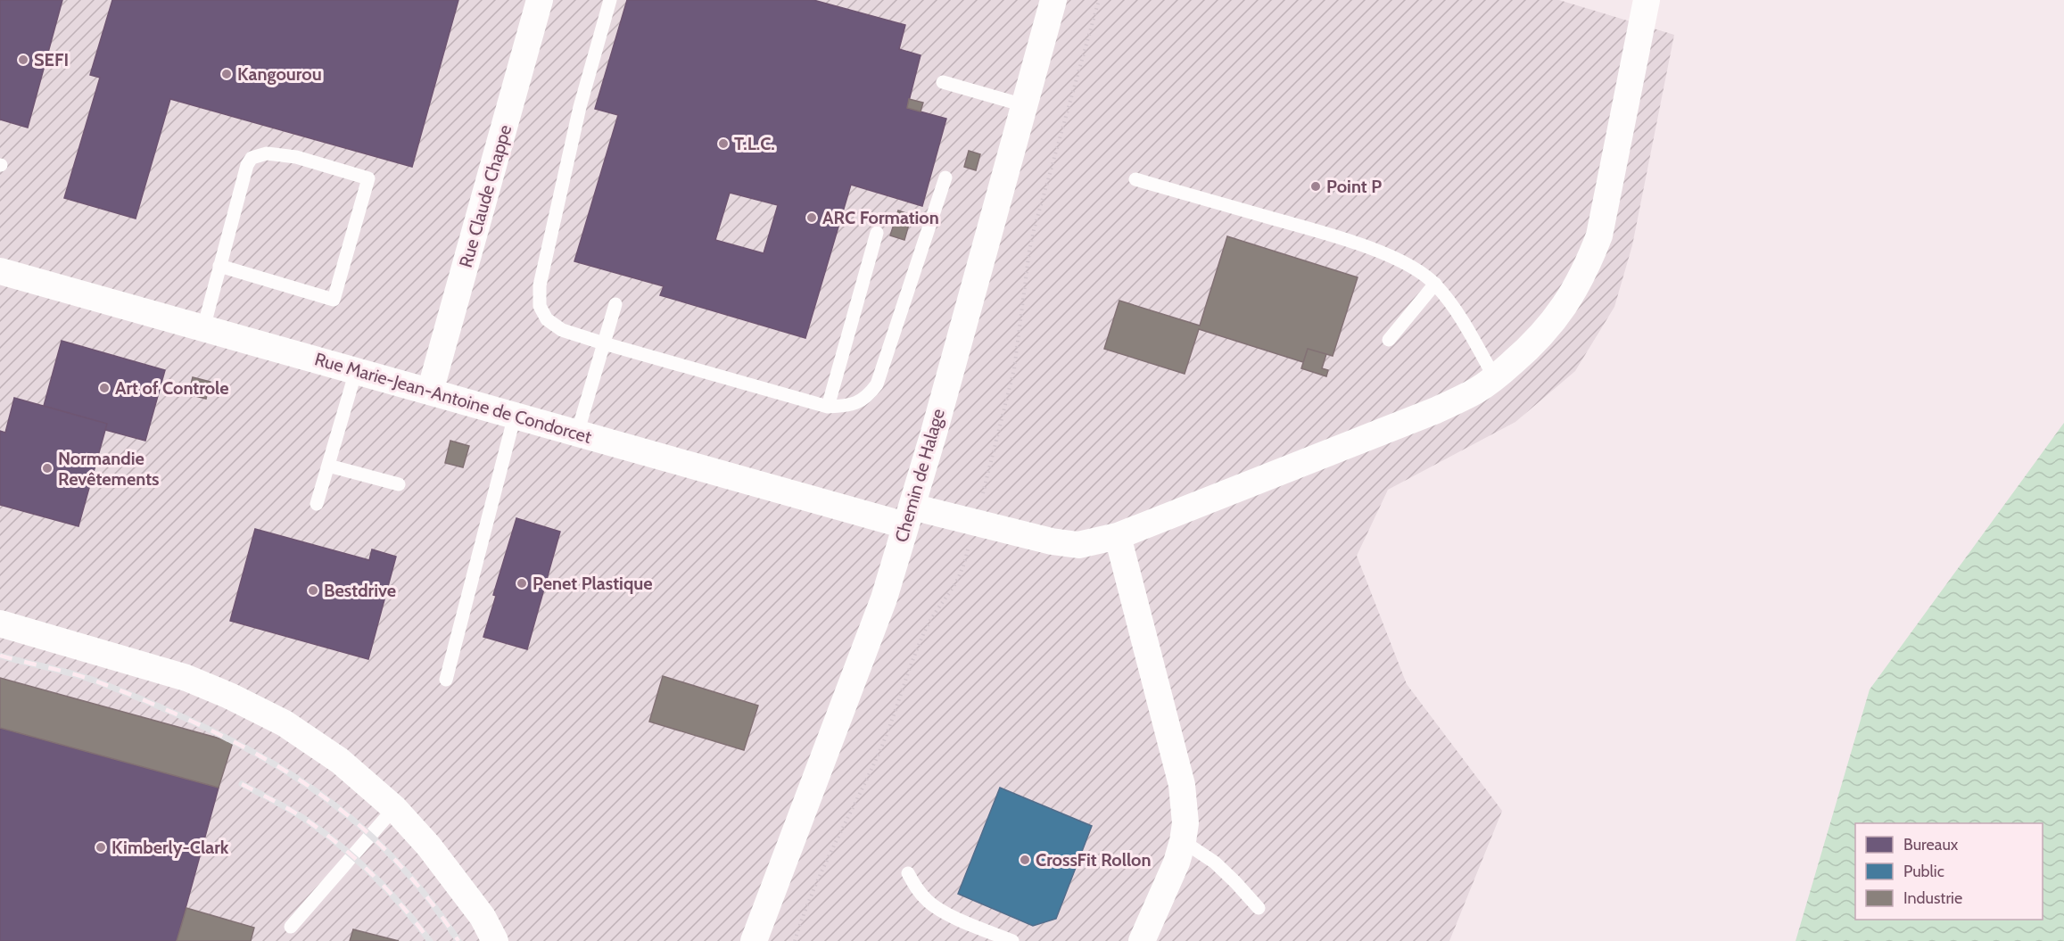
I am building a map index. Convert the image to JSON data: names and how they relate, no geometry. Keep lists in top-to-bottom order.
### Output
{
  "streets": {
    "street": ["Rue Claude Chappe", "Rue Marie-Jean-Antoine de Condorcet", "Chemin de Halage"]
  },
  "crossings": [
    ["Rue Claude Chappe", "Rue Marie-Jean-Antoine de Condorcet"],
    ["Rue Marie-Jean-Antoine de Condorcet", "Chemin de Halage"]
  ],
  "places": [
    "SEFI",
    "Kangourou",
    "T.L.C.",
    "Point P",
    "ARC Formation",
    "Art of Controle",
    "Normandie Revêtements",
    "Penet Plastique",
    "Bestdrive",
    "Kimberly-Clark",
    "CrossFit Rollon"
  ],
  "legend": ["Bureaux", "Public", "Industrie"]
}
